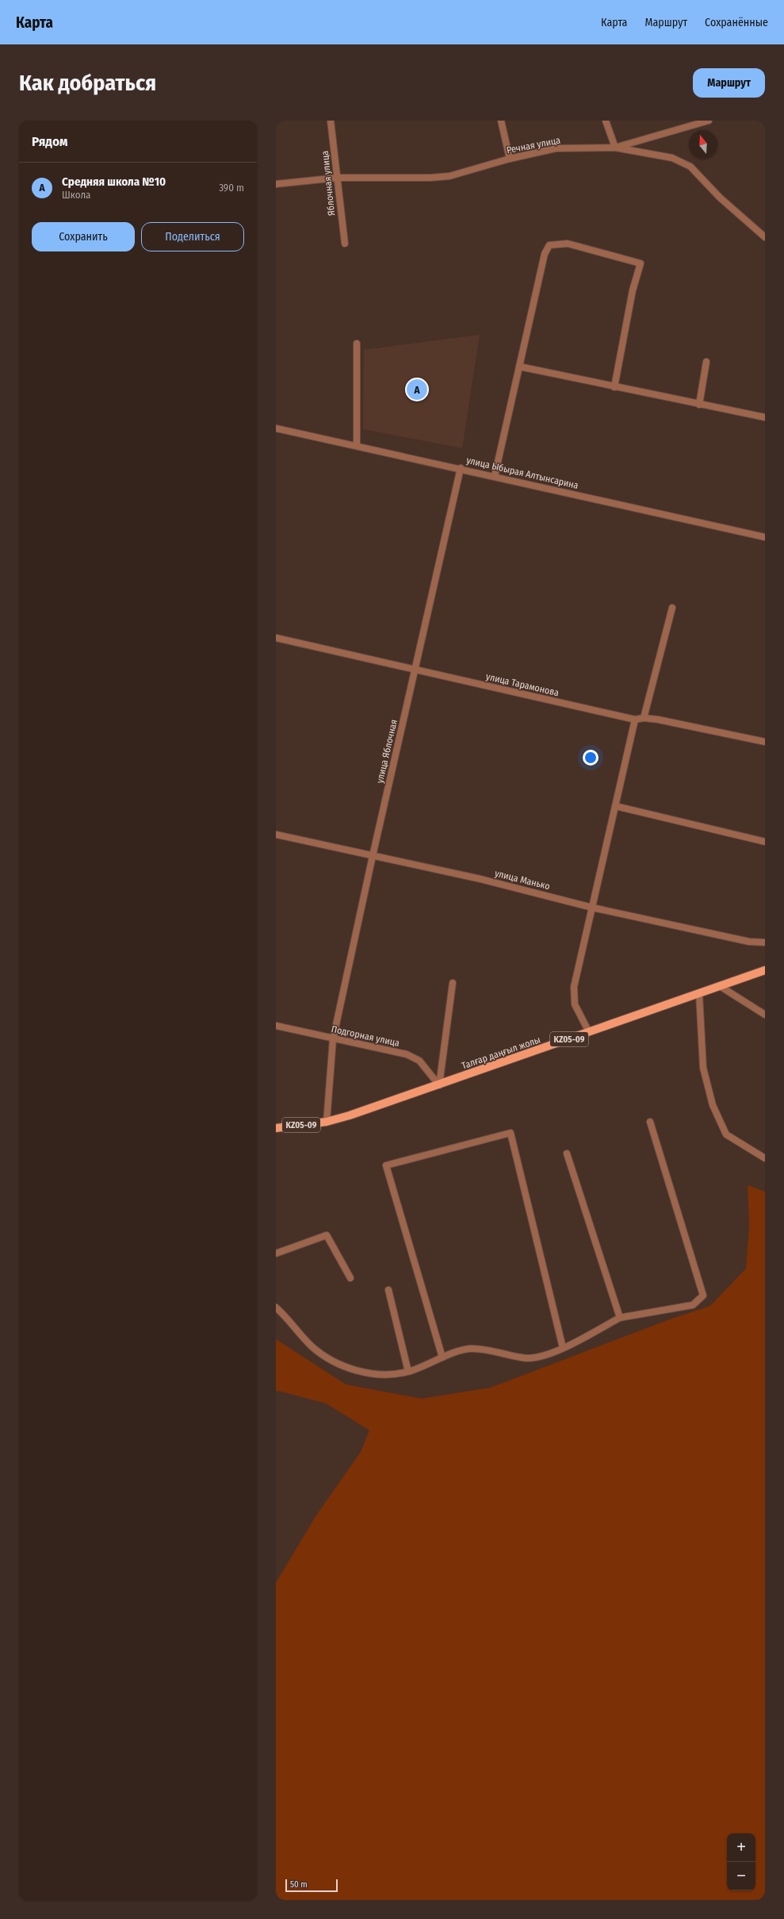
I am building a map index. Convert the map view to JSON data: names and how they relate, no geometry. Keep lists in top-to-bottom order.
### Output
{
  "streets": {
    "main road": ["KZ05-09", "Талғар даңғыл жолы"],
    "street": [
      "Речная улица",
      "Яблочная улица",
      "улица Ыбырая Алтынсарина",
      "улица Тарамонова",
      "улица Яблочная",
      "улица Манько",
      "Подгорная улица"
    ]
  },
  "crossings": [
    ["Речная улица", "Яблочная улица"],
    ["улица Ыбырая Алтынсарина", "улица Яблочная"],
    ["улица Тарамонова", "улица Яблочная"],
    ["улица Яблочная", "улица Манько"],
    ["улица Яблочная", "Подгорная улица"],
    ["улица Яблочная", "Талғар даңғыл жолы"],
    ["Подгорная улица", "Талғар даңғыл жолы"]
  ],
  "scale_bar": "50 m",
  "north": "top",
  "page": {
    "header": "Карта",
    "nav": ["Карта", "Маршрут", "Сохранённые"],
    "buttons": [
      "Маршрут",
      ["Сохранить", "Поделиться"]
    ],
    "title": "Как добраться",
    "heading": "Рядом",
    "list": [
      {
        "mark": "A",
        "name": "Средняя школа №10",
        "note": "Школа",
        "value": "390 m"
      }
    ],
    "pins": "A",
    "map_buttons": ["+", "−"],
    "scale": "50 m"
  }
}
